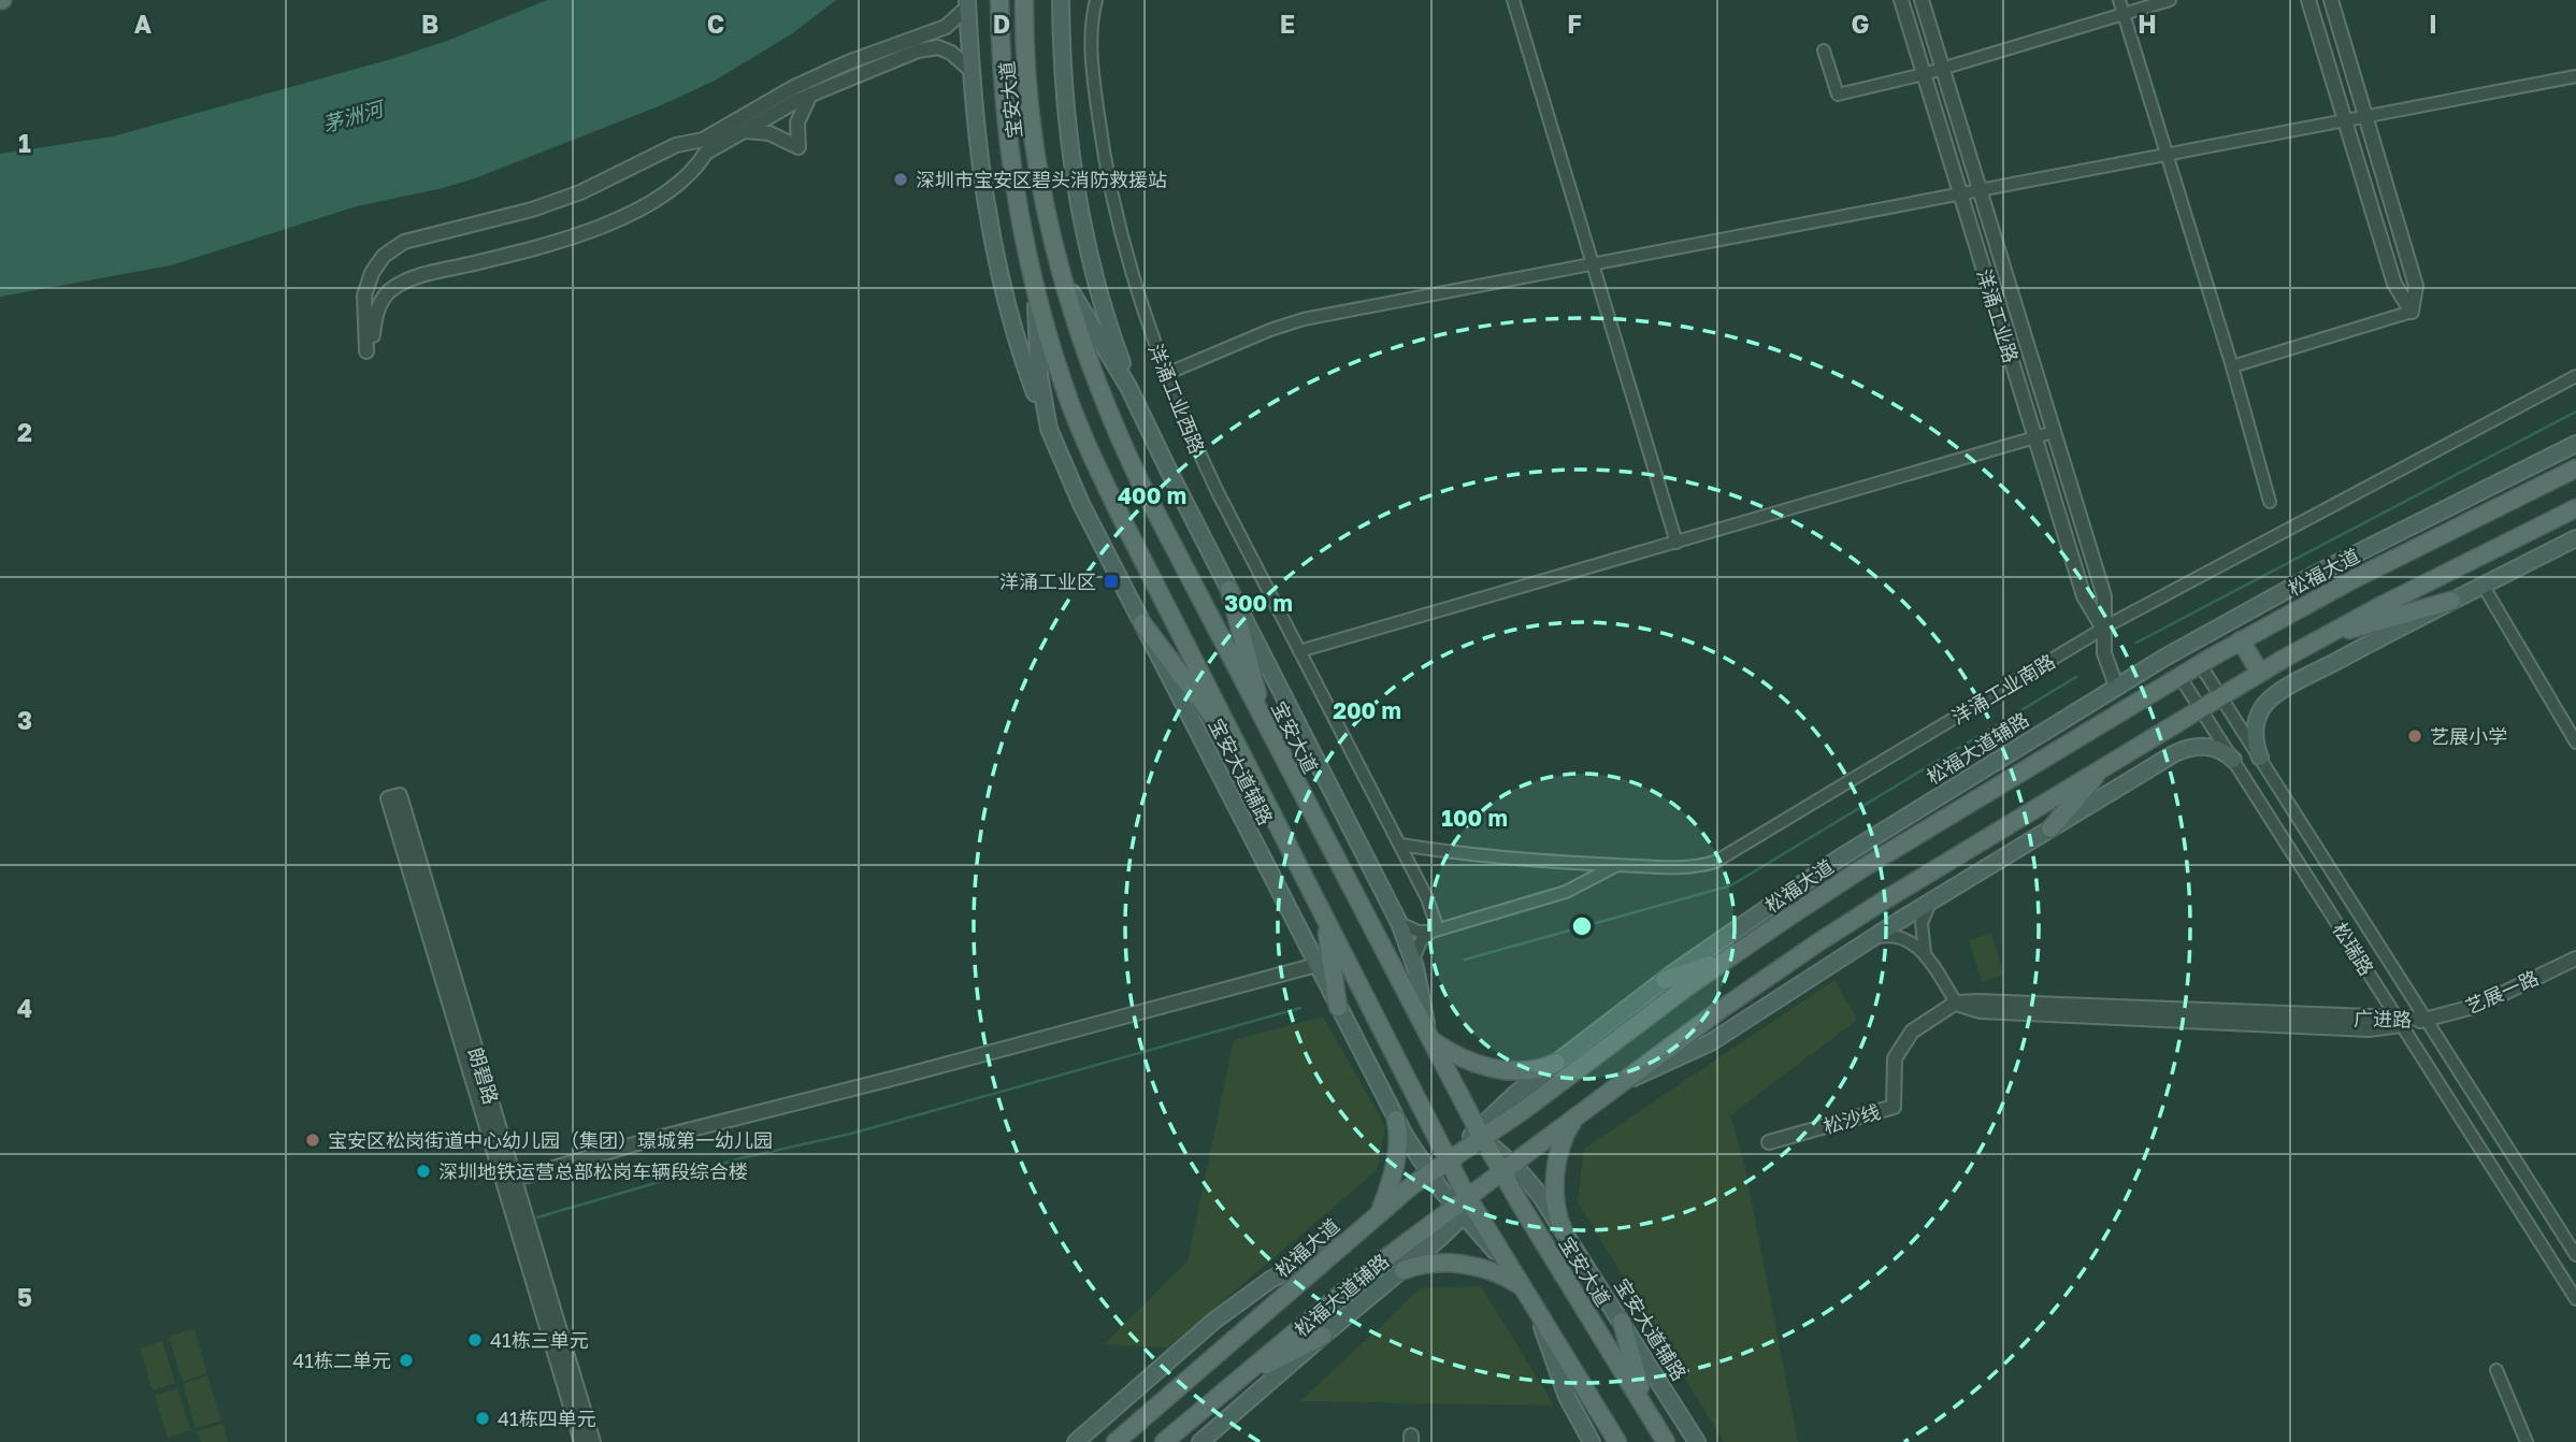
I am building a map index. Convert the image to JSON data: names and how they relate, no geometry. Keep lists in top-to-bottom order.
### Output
{
  "streets": {
    "main road": [
      "宝安大道",
      "松福大道",
      "松福大道辅路",
      "宝安大道辅路"
    ],
    "street": [
      "洋涌工业路",
      "洋涌工业西路",
      "洋涌工业南路",
      "松瑞路",
      "艺展一路",
      "广进路",
      "朗碧路",
      "松沙线"
    ]
  },
  "crossings": [
    ["宝安大道", "松福大道"],
    ["宝安大道", "松福大道辅路"],
    ["宝安大道", "宝安大道辅路"],
    ["洋涌工业路", "洋涌工业南路"],
    ["洋涌工业路", "松福大道辅路"],
    ["洋涌工业西路", "洋涌工业南路"],
    ["松福大道", "松福大道辅路"],
    ["松福大道", "宝安大道辅路"],
    ["松福大道", "松瑞路"],
    ["松福大道辅路", "宝安大道辅路"],
    ["松瑞路", "艺展一路"],
    ["松瑞路", "广进路"],
    ["艺展一路", "广进路"],
    ["广进路", "松沙线"]
  ],
  "water": ["茅洲河"],
  "places": {
    "other": [
      "深圳市宝安区碧头消防救援站",
      "艺展小学",
      "宝安区松岗街道中心幼儿园（集团）璟城第一幼儿园",
      "深圳地铁运营总部松岗车辆段综合楼",
      "41栋三单元",
      "41栋二单元",
      "41栋四单元"
    ],
    "transit": ["洋涌工业区"]
  },
  "grid": {
    "columns": [
      "A",
      "B",
      "C",
      "D",
      "E",
      "F",
      "G",
      "H",
      "I"
    ],
    "rows": [
      "1",
      "2",
      "3",
      "4",
      "5"
    ]
  },
  "rings": [
    "400 m",
    "300 m",
    "200 m",
    "100 m"
  ]
}
